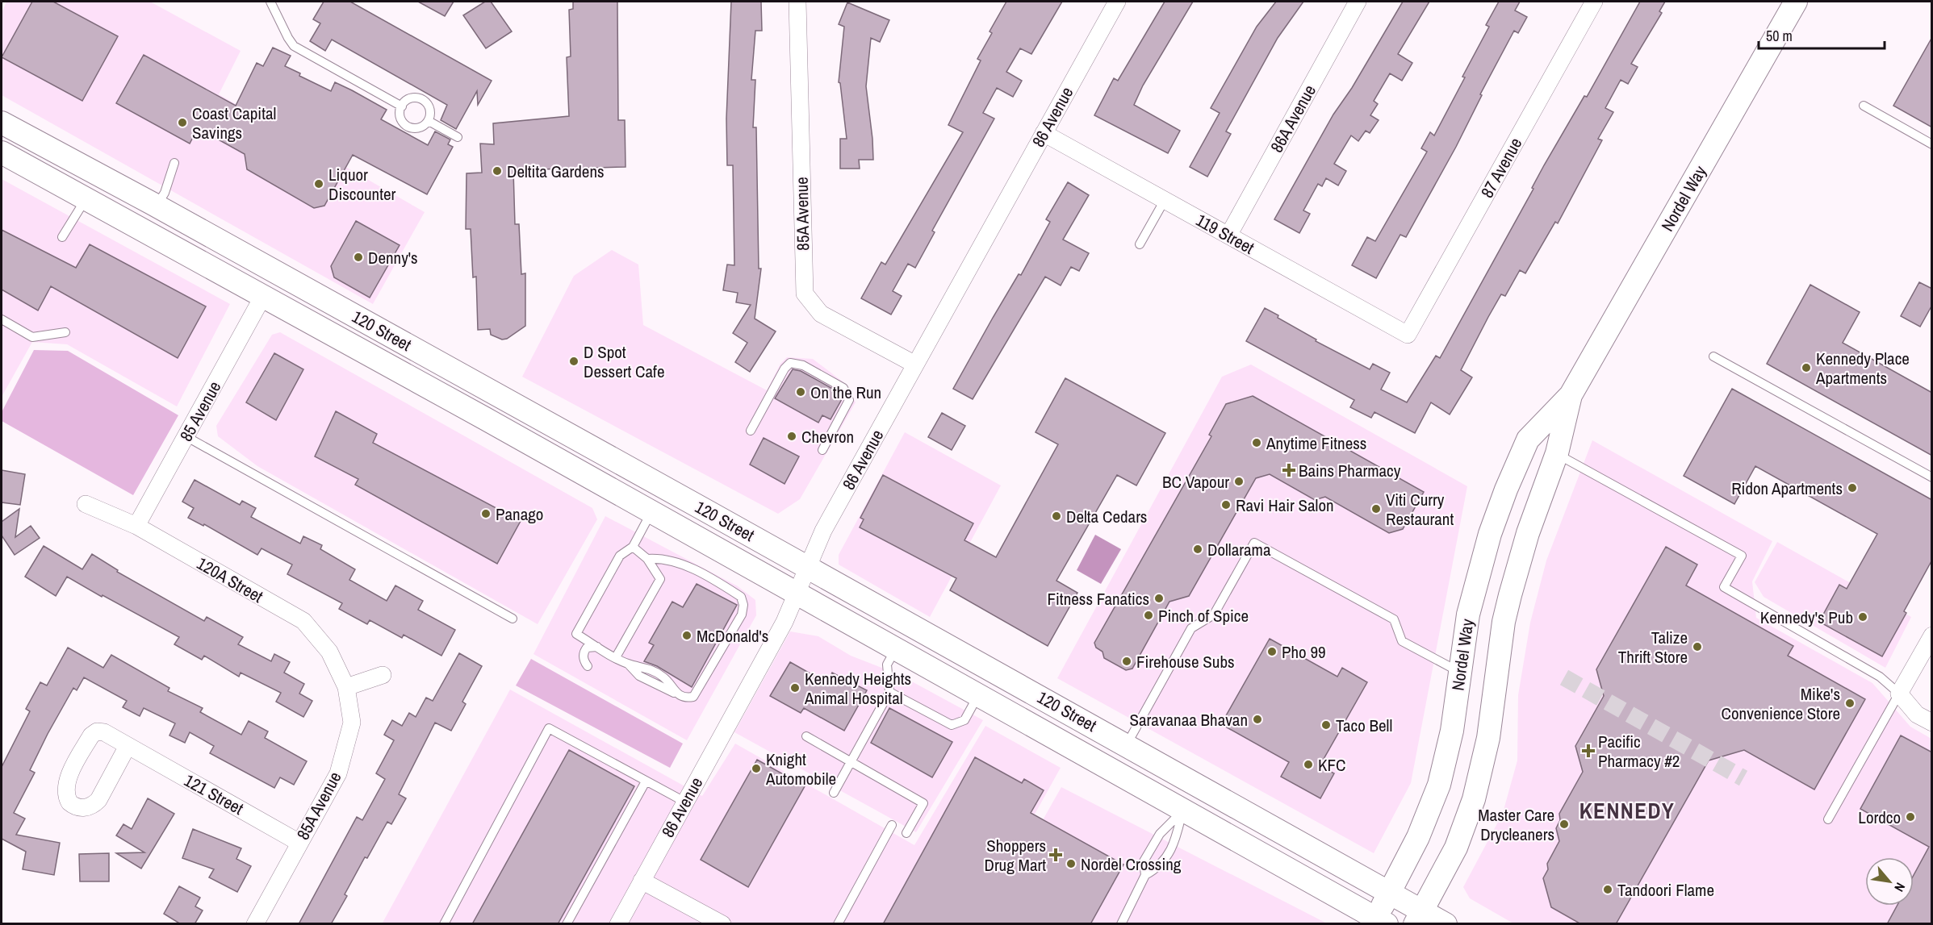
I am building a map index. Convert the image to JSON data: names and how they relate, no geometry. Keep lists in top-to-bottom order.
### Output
{
  "streets": {
    "main road": ["Nordel Way", "120 Street"],
    "street": [
      "86 Avenue",
      "86A Avenue",
      "87 Avenue",
      "85A Avenue",
      "119 Street",
      "85 Avenue",
      "120A Street",
      "121 Street"
    ]
  },
  "crossings": [
    ["86 Avenue", "85A Avenue"],
    ["86 Avenue", "119 Street"],
    ["86 Avenue", "120 Street"],
    ["86A Avenue", "119 Street"],
    ["87 Avenue", "119 Street"],
    ["Nordel Way", "120 Street"],
    ["85A Avenue", "120A Street"],
    ["85A Avenue", "121 Street"],
    ["120 Street", "85 Avenue"],
    ["85 Avenue", "120A Street"]
  ],
  "districts": ["KENNEDY"],
  "places": {
    "other": [
      "Coast Capital Savings",
      "Deltita Gardens",
      "Liquor Discounter",
      "Denny's",
      "D Spot Dessert Cafe",
      "Kennedy Place Apartments",
      "On the Run",
      "Chevron",
      "Anytime Fitness",
      "BC Vapour",
      "Ridon Apartments",
      "Ravi Hair Salon",
      "Viti Curry Restaurant",
      "Panago",
      "Delta Cedars",
      "Dollarama",
      "Fitness Fanatics",
      "Pinch of Spice",
      "Kennedy's Pub",
      "McDonald's",
      "Talize Thrift Store",
      "Pho 99",
      "Firehouse Subs",
      "Kennedy Heights Animal Hospital",
      "Mike's Convenience Store",
      "Saravanaa Bhavan",
      "Taco Bell",
      "KFC",
      "Knight Automobile",
      "Lordco",
      "Master Care Drycleaners",
      "Nordel Crossing",
      "Tandoori Flame"
    ],
    "health": ["Bains Pharmacy", "Pacific Pharmacy #2", "Shoppers Drug Mart"]
  },
  "scale_bar": "50 m",
  "north": "bottom right"
}
